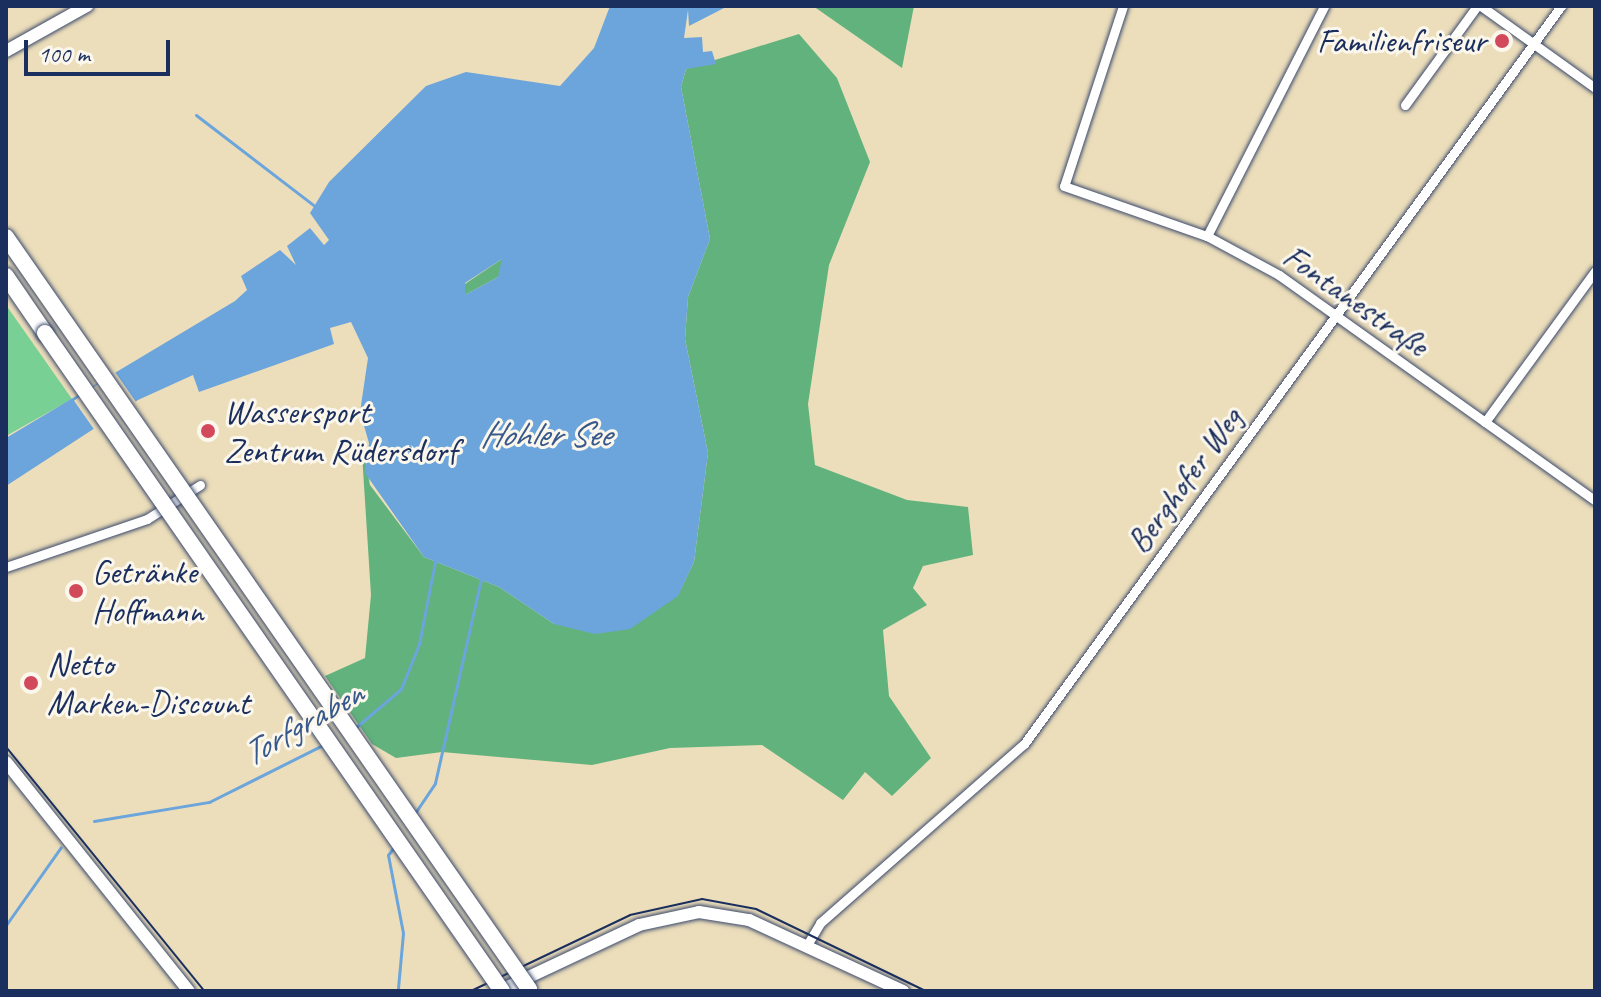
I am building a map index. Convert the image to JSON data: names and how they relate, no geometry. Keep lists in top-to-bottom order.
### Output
{
  "streets": {
    "street": ["Fontanestraße", "Berghofer Weg"]
  },
  "crossings": [
    ["Fontanestraße", "Berghofer Weg"]
  ],
  "water": ["Hohler See", "Torfgraben"],
  "places": [
    "Familienfriseur",
    "Wassersport Zentrum Rüdersdorf",
    "Getränke Hoffmann",
    "Netto Marken-Discount"
  ],
  "scale_bar": "100 m"
}
